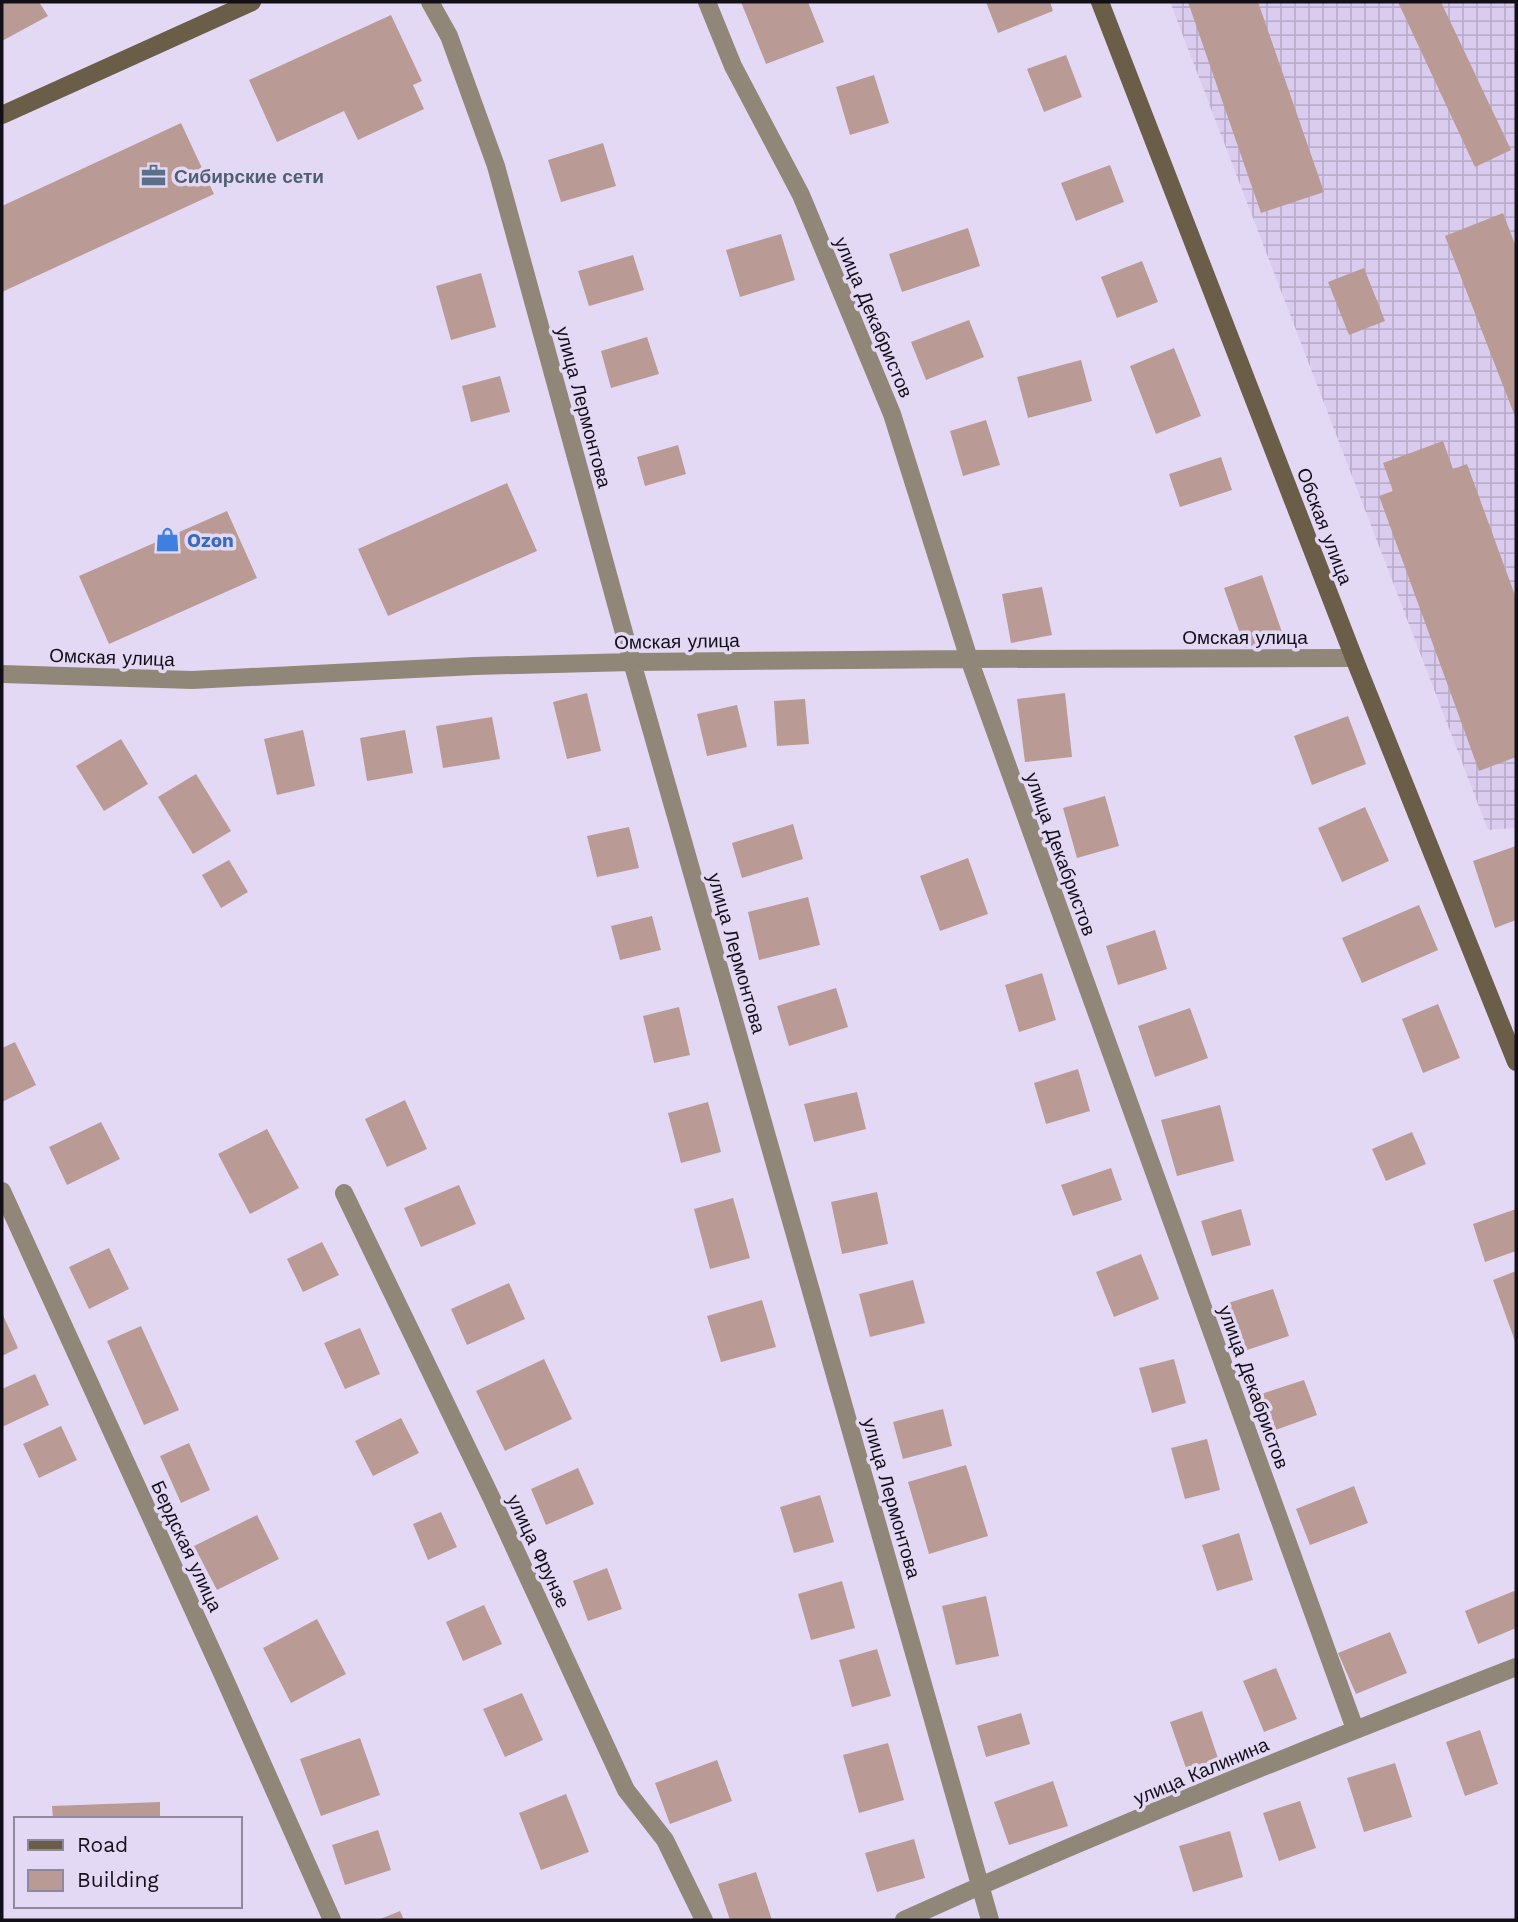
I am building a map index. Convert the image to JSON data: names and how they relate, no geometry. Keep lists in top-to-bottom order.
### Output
{
  "streets": {
    "street": [
      "улица Декабристов",
      "улица Лермонтова",
      "Обская улица",
      "Омская улица",
      "Бердская улица",
      "улица Фрунзе",
      "улица Калинина"
    ]
  },
  "crossings": [
    ["улица Декабристов", "Омская улица"],
    ["улица Декабристов", "улица Калинина"],
    ["улица Лермонтова", "Омская улица"],
    ["улица Лермонтова", "улица Калинина"],
    ["Обская улица", "Омская улица"]
  ],
  "places": {
    "office": ["Сибирские сети"],
    "shop": ["Ozon"]
  },
  "legend": ["Road", "Building"]
}
